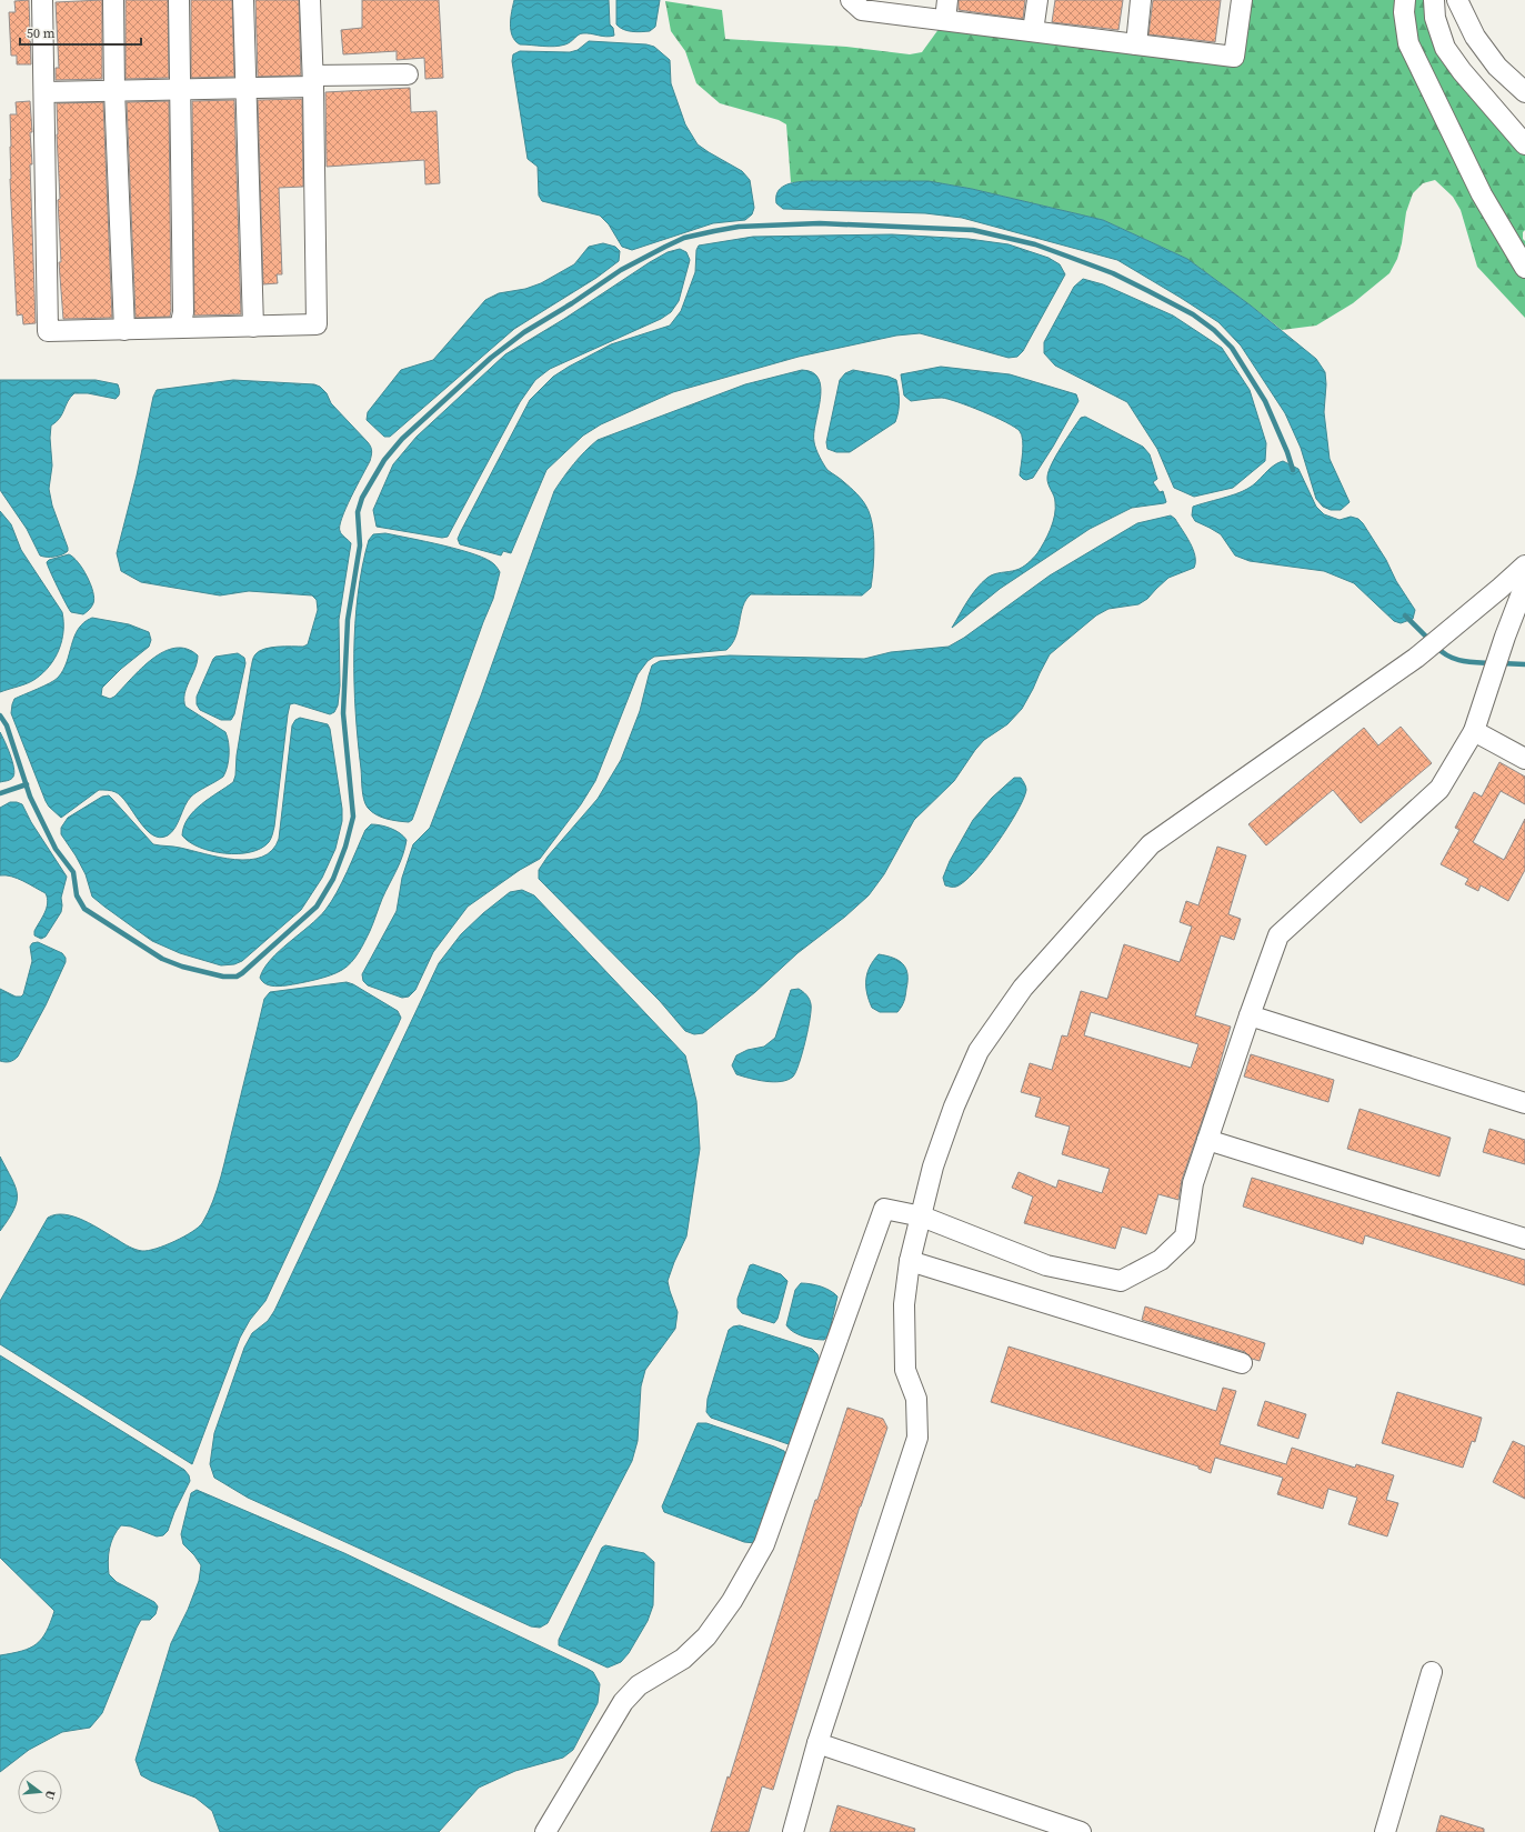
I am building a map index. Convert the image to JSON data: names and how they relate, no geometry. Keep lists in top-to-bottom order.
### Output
{
  "scale_bar": "50 m",
  "north": "right"
}
